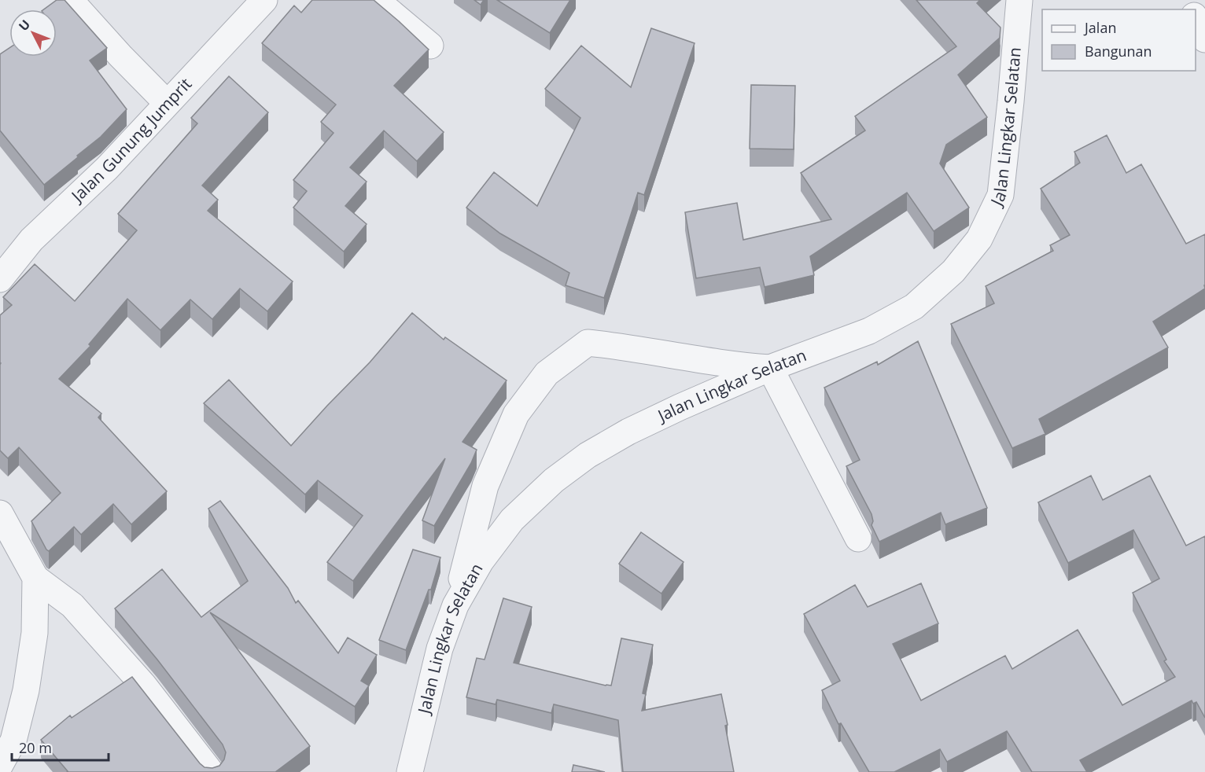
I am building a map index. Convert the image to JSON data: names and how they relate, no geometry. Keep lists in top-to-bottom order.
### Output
{
  "streets": {
    "street": ["Jalan Lingkar Selatan", "Jalan Gunung Jumprit"]
  },
  "legend": ["Jalan", "Bangunan"],
  "scale_bar": "20 m",
  "north": "top left"
}
